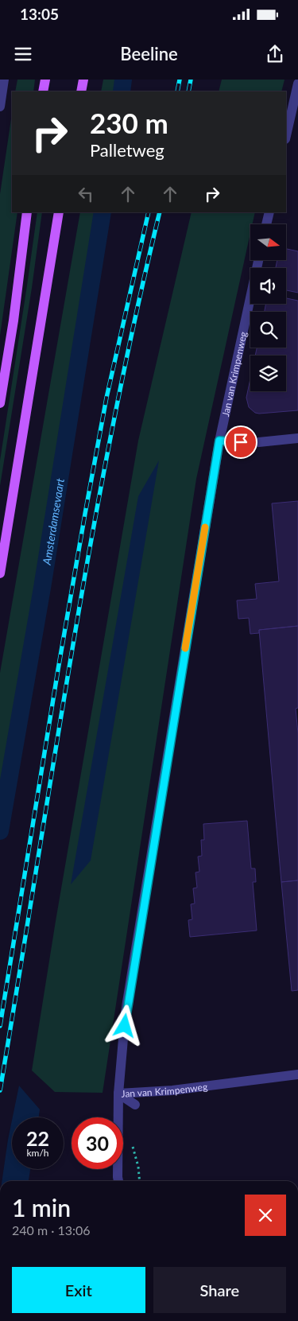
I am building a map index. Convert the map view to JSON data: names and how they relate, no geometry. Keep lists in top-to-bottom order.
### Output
{
  "streets": {
    "street": ["Jan van Krimpenweg"]
  },
  "water": ["Amsterdamsevaart"],
  "north": "right",
  "page": {
    "status": "13:05",
    "header": "Beeline",
    "turn": ["230 m", "Palletweg"],
    "speed": "22 km/h",
    "limit": "30",
    "heading": ["1 min", "240 m · 13:06"],
    "buttons": ["Exit", "Share"]
  }
}
